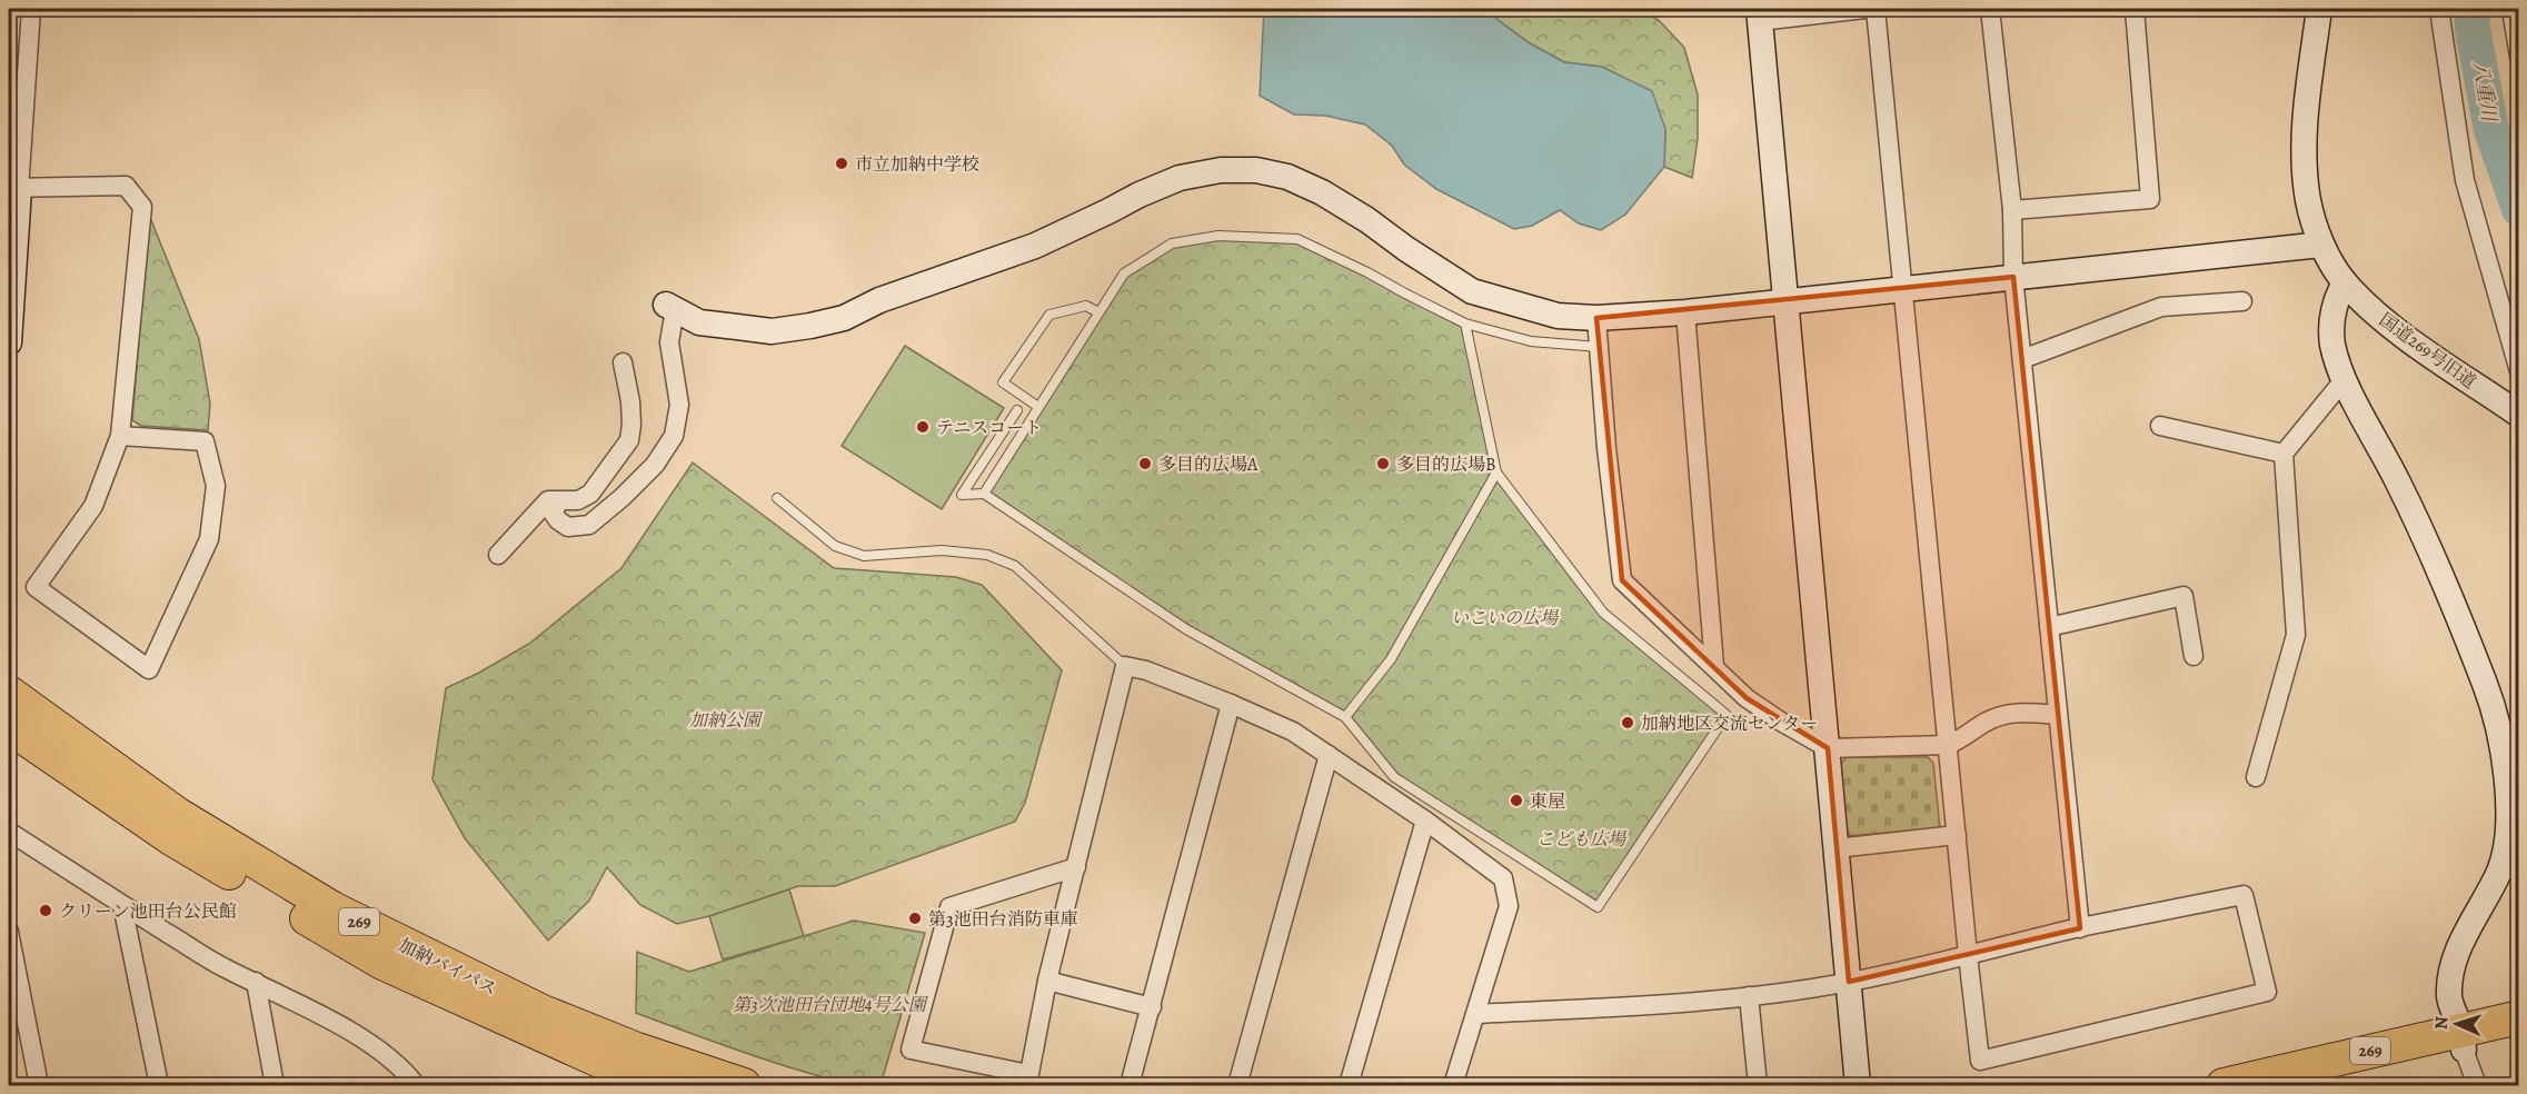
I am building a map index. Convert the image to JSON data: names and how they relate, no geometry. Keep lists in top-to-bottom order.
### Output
{
  "streets": {
    "highway": ["269", "加納バイパス"],
    "street": ["国道269号旧道"]
  },
  "water": ["八重川"],
  "parks": [
    "いこいの広場",
    "加納公園",
    "こども広場",
    "第3次池田台団地4号公園"
  ],
  "places": [
    "市立加納中学校",
    "テニスコート",
    "多目的広場A",
    "多目的広場B",
    "加納地区交流センター",
    "東屋",
    "クリーン池田台公民館",
    "第3池田台消防車庫"
  ],
  "north": "left"
}
